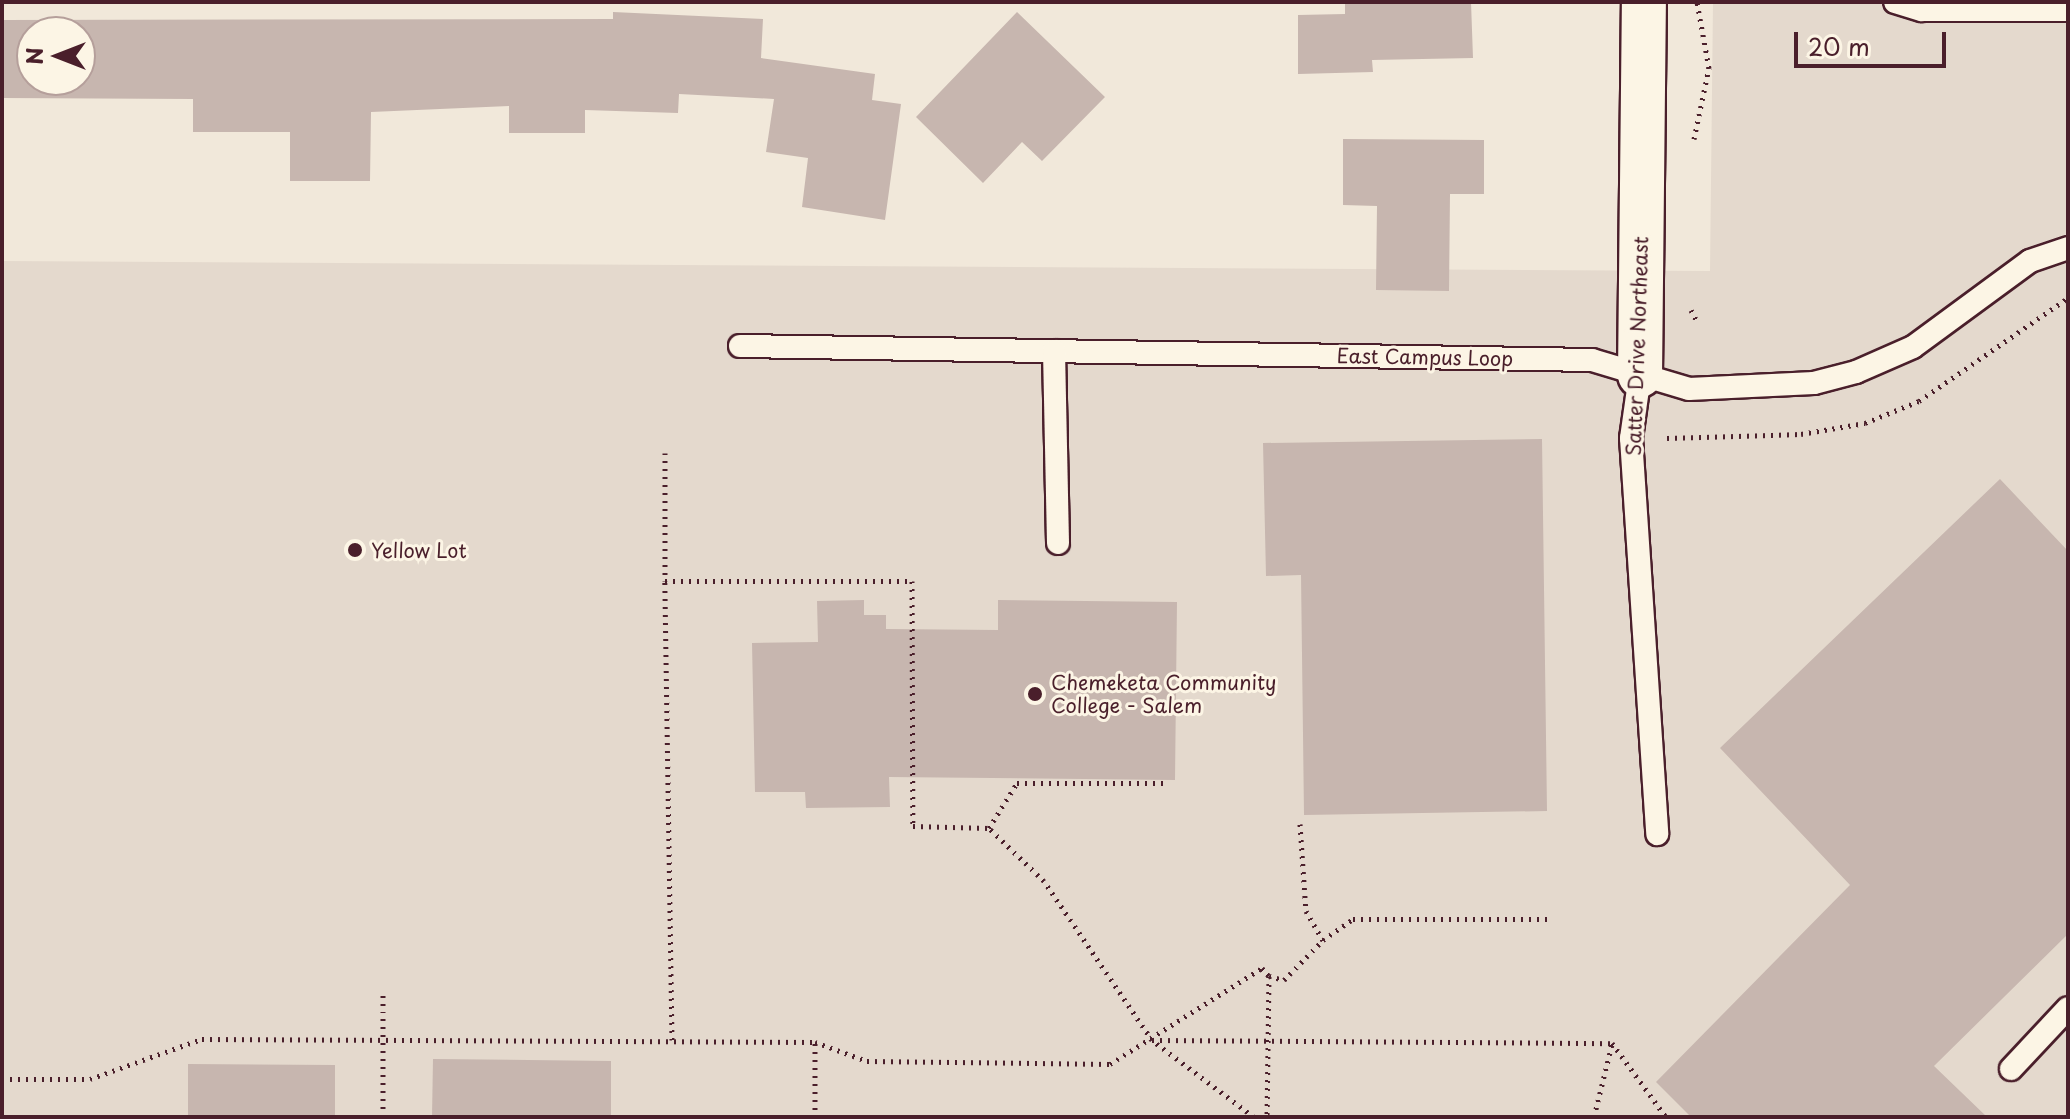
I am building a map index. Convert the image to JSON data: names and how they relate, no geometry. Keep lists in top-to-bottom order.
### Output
{
  "streets": {
    "street": ["Satter Drive Northeast"],
    "lane": ["East Campus Loop"]
  },
  "crossings": [
    ["Satter Drive Northeast", "East Campus Loop"]
  ],
  "places": ["Yellow Lot", "Chemeketa Community College - Salem"],
  "scale_bar": "20 m",
  "north": "left"
}
